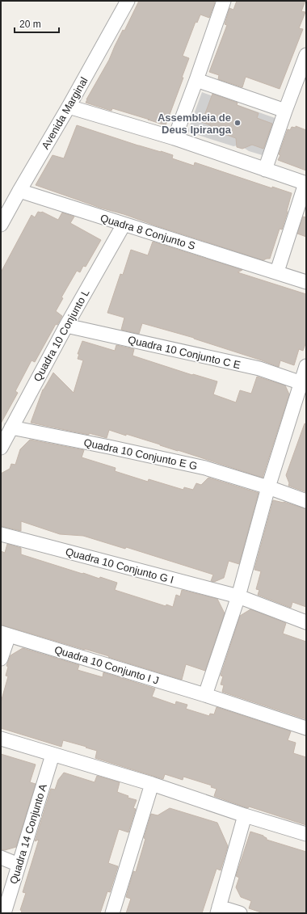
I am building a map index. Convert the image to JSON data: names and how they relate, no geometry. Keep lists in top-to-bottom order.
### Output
{
  "streets": {
    "street": [
      "Avenida Marginal",
      "Quadra 8 Conjunto S",
      "Quadra 10 Conjunto L",
      "Quadra 10 Conjunto C E",
      "Quadra 10 Conjunto E G",
      "Quadra 10 Conjunto G I",
      "Quadra 10 Conjunto I J",
      "Quadra 14 Conjunto A"
    ]
  },
  "crossings": [
    ["Avenida Marginal", "Quadra 8 Conjunto S"],
    ["Quadra 8 Conjunto S", "Quadra 10 Conjunto L"],
    ["Quadra 10 Conjunto L", "Quadra 10 Conjunto C E"],
    ["Quadra 10 Conjunto L", "Quadra 10 Conjunto E G"]
  ],
  "places": ["Assembleia de Deus Ipiranga"],
  "scale_bar": "20 m"
}
